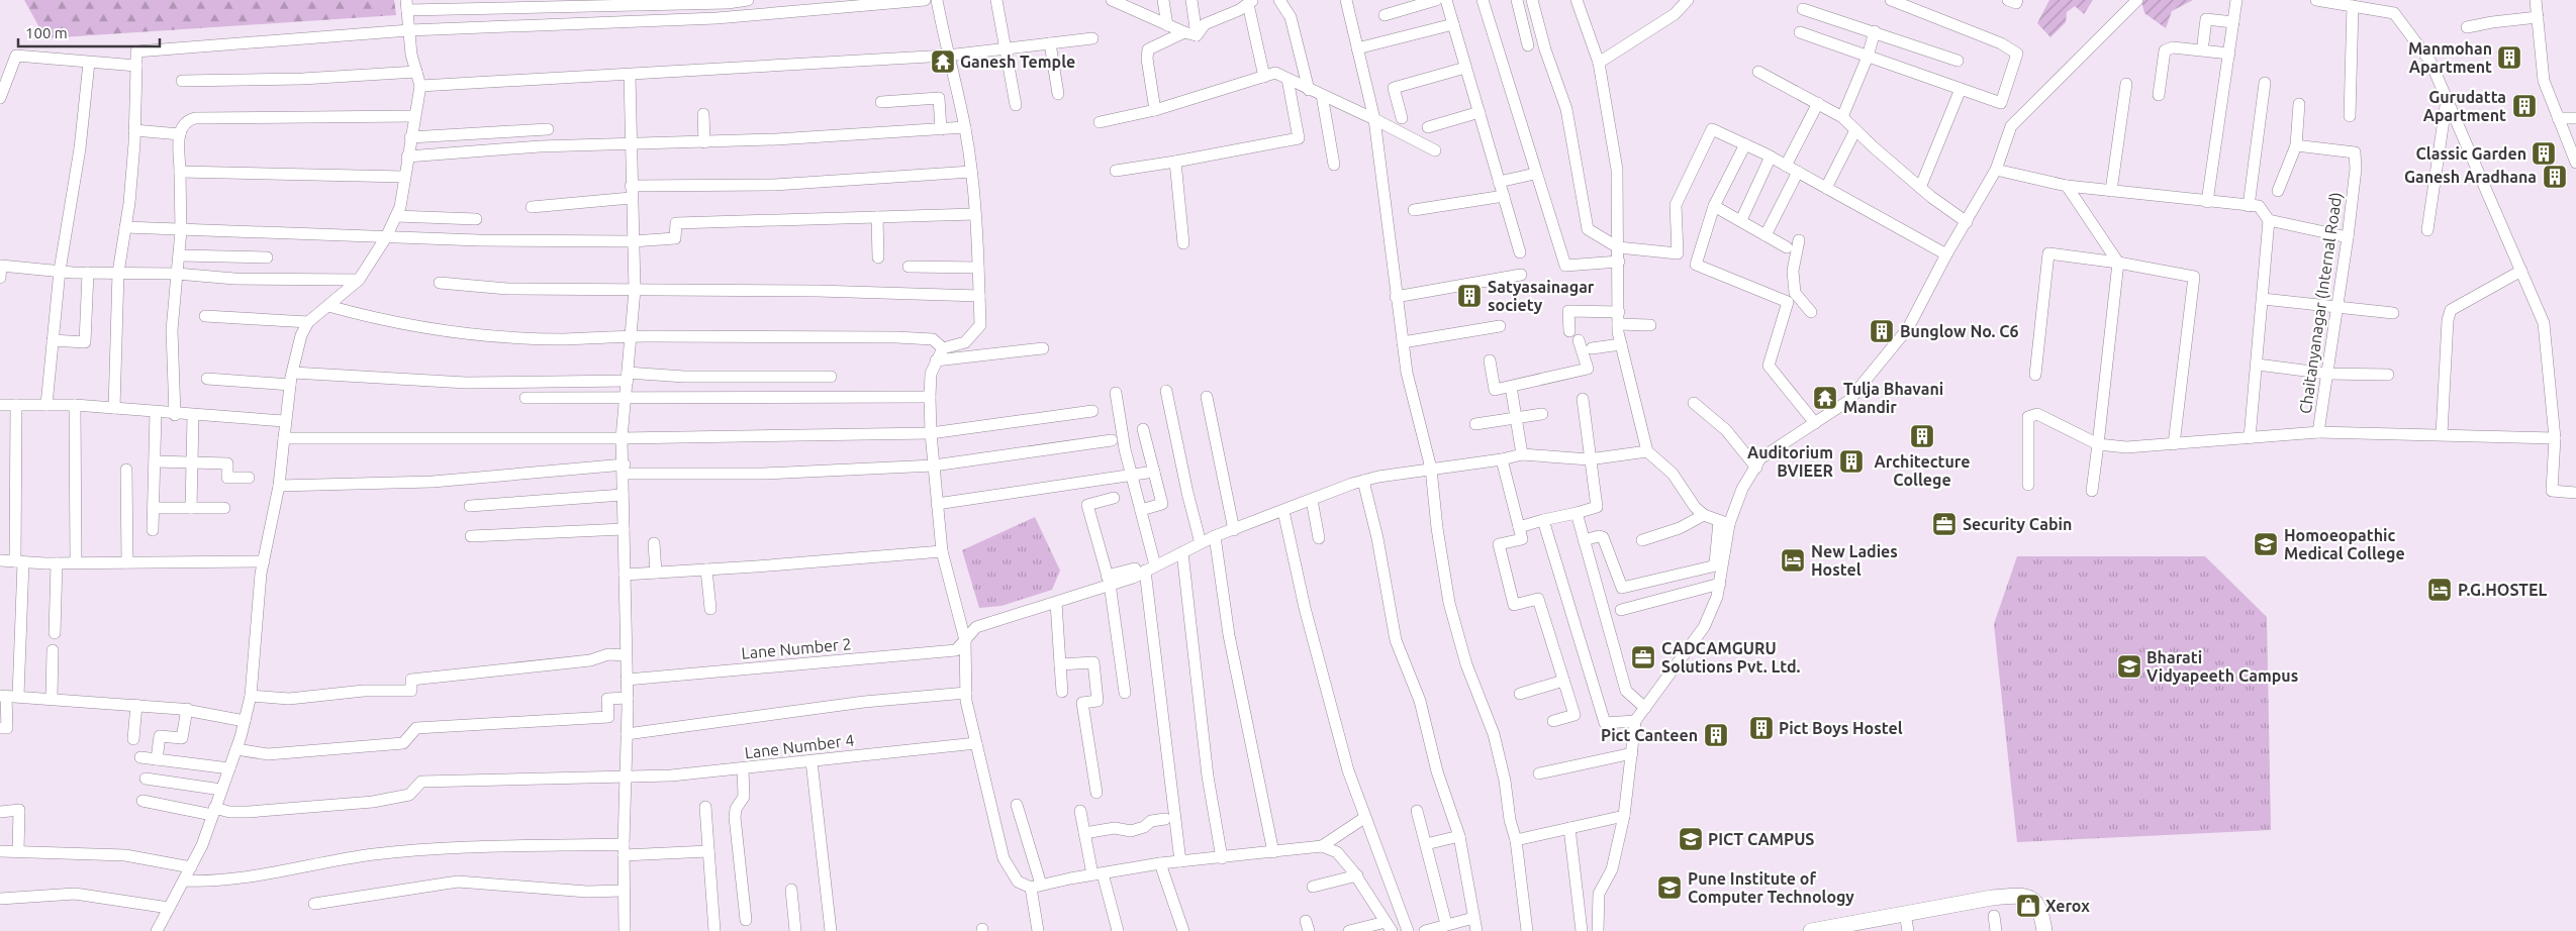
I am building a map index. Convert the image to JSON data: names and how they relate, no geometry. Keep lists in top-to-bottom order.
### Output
{
  "streets": {
    "street": ["Chaitanyanagar (Internal Road)", "Lane Number 2", "Lane Number 4"]
  },
  "places": {
    "building": [
      "Manmohan Apartment",
      "Gurudatta Apartment",
      "Classic Garden",
      "Ganesh Aradhana",
      "Satyasainagar society",
      "Bunglow No. C6",
      "Architecture College",
      "Auditorium BVIEER",
      "Pict Boys Hostel",
      "Pict Canteen"
    ],
    "temple": ["Ganesh Temple", "Tulja Bhavani Mandir"],
    "office": ["Security Cabin", "CADCAMGURU Solutions Pvt. Ltd."],
    "school or university": [
      "Homoeopathic Medical College",
      "Bharati Vidyapeeth Campus",
      "PICT CAMPUS",
      "Pune Institute of Computer Technology"
    ],
    "hotel": ["New Ladies Hostel", "P.G.HOSTEL"],
    "shop": ["Xerox"]
  },
  "scale_bar": "100 m"
}
